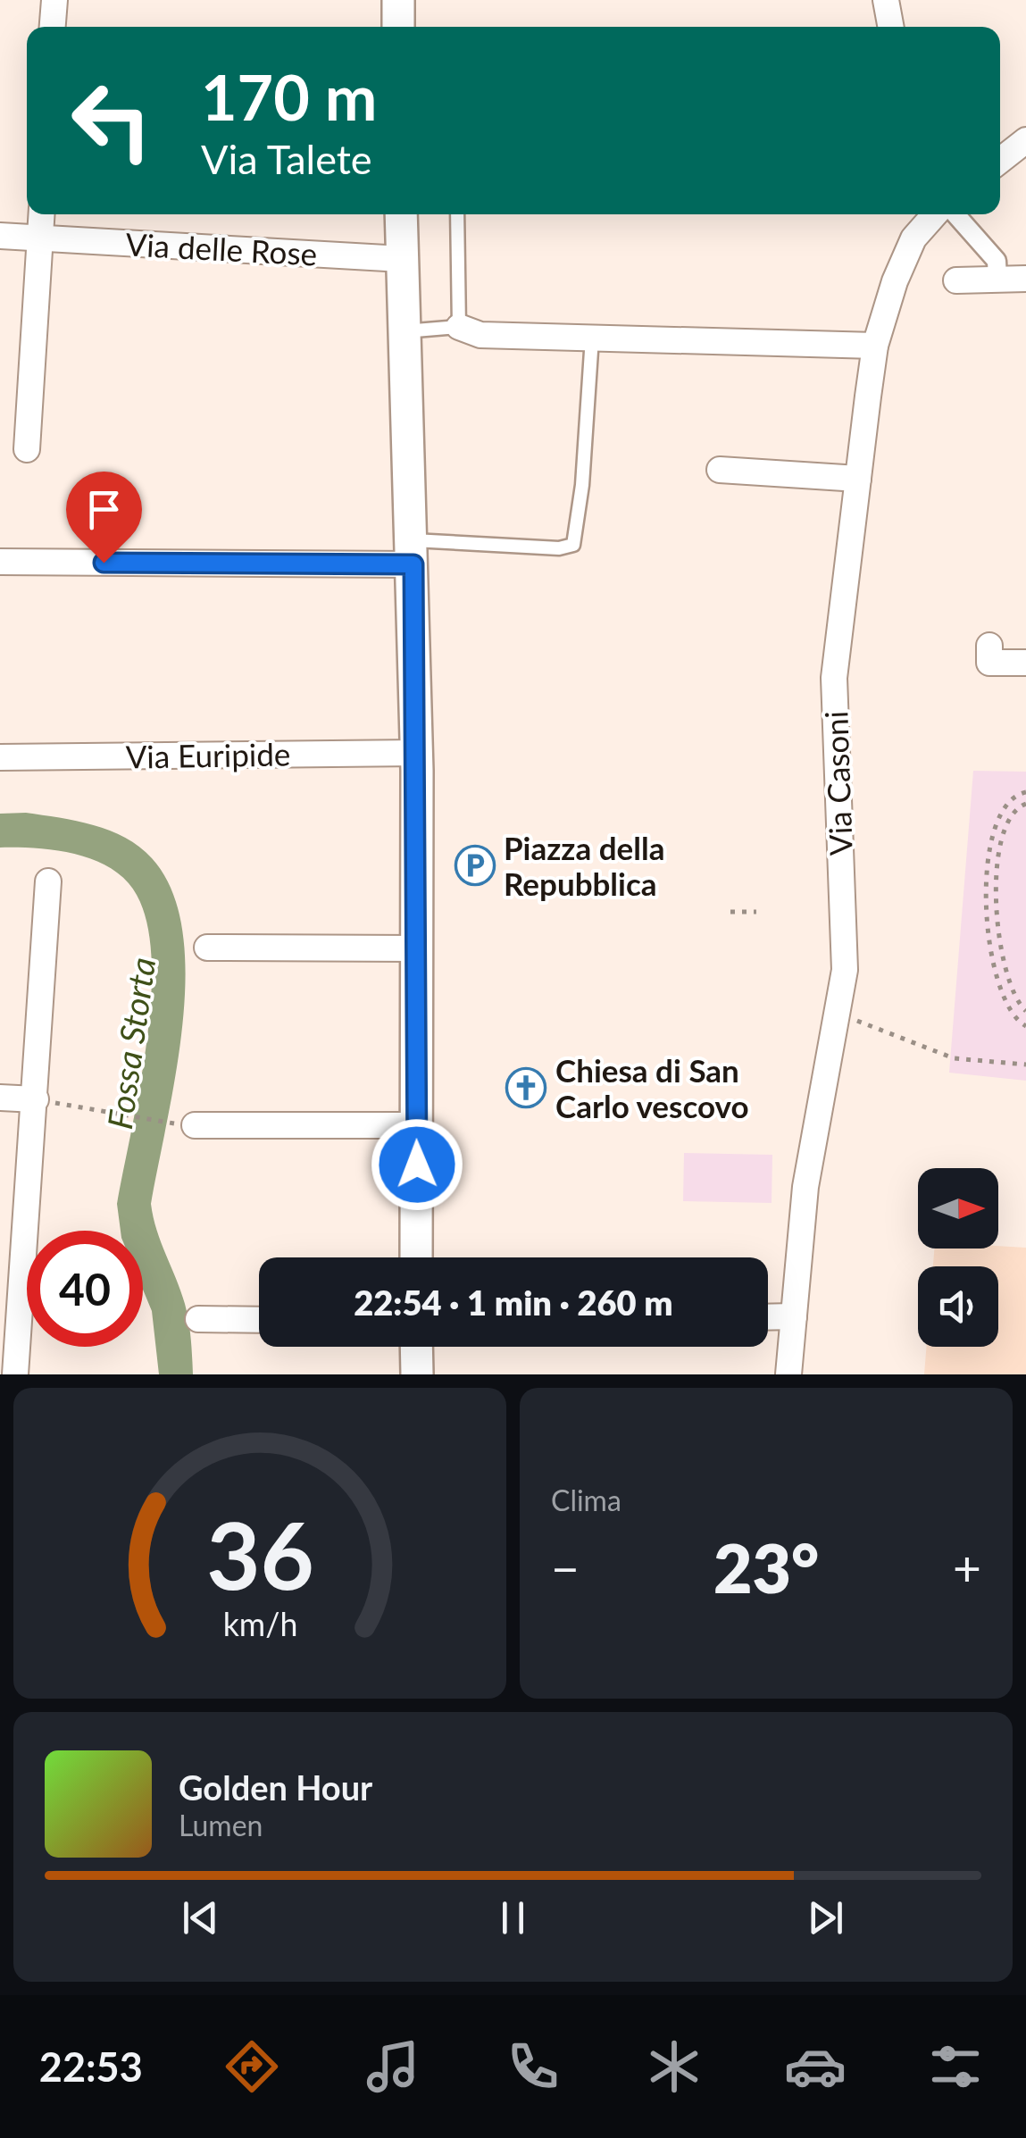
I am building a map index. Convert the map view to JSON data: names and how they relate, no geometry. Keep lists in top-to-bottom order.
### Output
{
  "streets": {
    "street": ["Via delle Rose", "Via Euripide", "Via Casoni"]
  },
  "water": ["Fossa Storta"],
  "places": {
    "parking": ["Piazza della Repubblica"],
    "church": ["Chiesa di San Carlo vescovo"]
  },
  "north": "right",
  "page": {
    "turn": ["170 m", "Via Talete"],
    "limit": "40",
    "trip": "22:54 · 1 min · 260 m",
    "tile": "Clima",
    "heat": ["−", "23°", "+"],
    "song": ["Golden Hour", "Lumen"],
    "tabs": "22:53",
    "gauge": ["36", "km/h"]
  }
}
